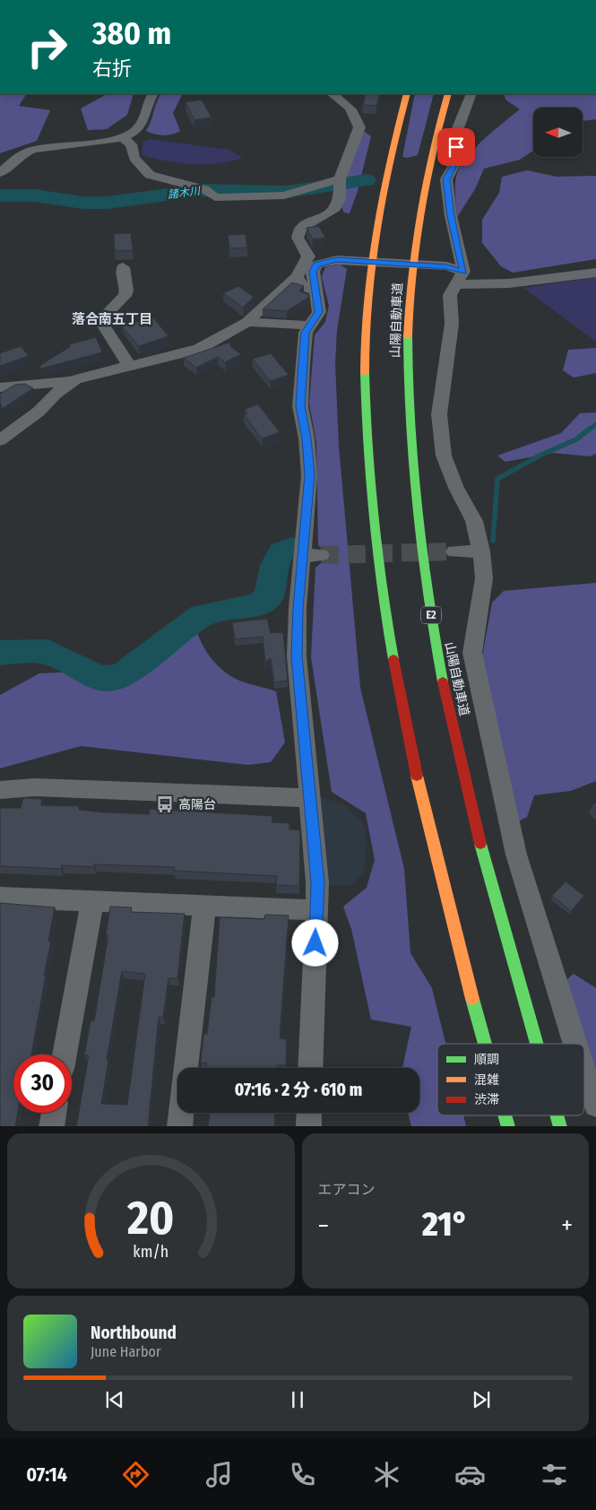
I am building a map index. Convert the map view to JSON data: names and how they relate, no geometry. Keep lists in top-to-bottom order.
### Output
{
  "streets": {
    "highway": ["山陽自動車道", "E2"]
  },
  "districts": ["落合南五丁目"],
  "water": ["諸木川"],
  "places": {
    "bus stop": ["高陽台"]
  },
  "legend": ["順調", "混雑", "渋滞"],
  "north": "left",
  "page": {
    "turn": ["380 m", "右折"],
    "limit": "30",
    "trip": "07:16 · 2 分 · 610 m",
    "tile": "エアコン",
    "heat": ["−", "21°", "+"],
    "song": ["Northbound", "June Harbor"],
    "tabs": "07:14",
    "gauge": ["20", "km/h"]
  }
}
